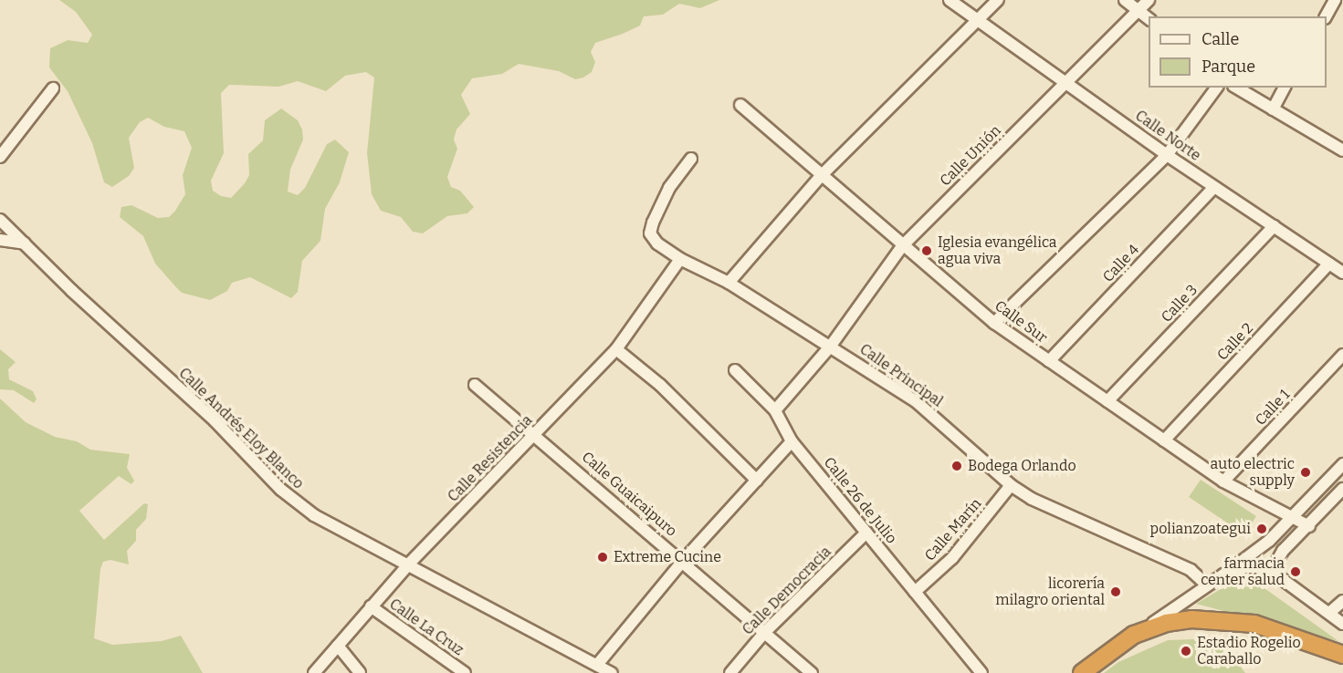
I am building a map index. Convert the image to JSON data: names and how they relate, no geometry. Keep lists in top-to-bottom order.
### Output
{
  "streets": {
    "street": [
      "Calle Norte",
      "Calle Unión",
      "Calle 4",
      "Calle 3",
      "Calle Sur",
      "Calle 2",
      "Calle Principal",
      "Calle 1",
      "Calle Andrés Eloy Blanco",
      "Calle Resistencia",
      "Calle Guaicaipuro",
      "Calle 26 de Julio",
      "Calle Marín",
      "Calle Democracia",
      "Calle La Cruz"
    ]
  },
  "crossings": [
    ["Calle Norte", "Calle Unión"],
    ["Calle Norte", "Calle 4"],
    ["Calle Norte", "Calle 3"],
    ["Calle Norte", "Calle 2"],
    ["Calle Unión", "Calle Sur"],
    ["Calle Unión", "Calle Principal"],
    ["Calle 4", "Calle Sur"],
    ["Calle 3", "Calle Sur"],
    ["Calle Sur", "Calle 2"],
    ["Calle Sur", "Calle 1"],
    ["Calle Principal", "Calle Resistencia"],
    ["Calle Principal", "Calle Marín"],
    ["Calle Andrés Eloy Blanco", "Calle Resistencia"],
    ["Calle Resistencia", "Calle Guaicaipuro"],
    ["Calle Resistencia", "Calle La Cruz"],
    ["Calle Guaicaipuro", "Calle Democracia"],
    ["Calle 26 de Julio", "Calle Marín"],
    ["Calle 26 de Julio", "Calle Democracia"]
  ],
  "places": [
    "Iglesia evangélica agua viva",
    "Bodega Orlando",
    "auto electric supply",
    "polianzoategui",
    "Extreme Cucine",
    "farmacia center salud",
    "licorería milagro oriental",
    "Estadio Rogelio Caraballo"
  ],
  "legend": ["Calle", "Parque"]
}
